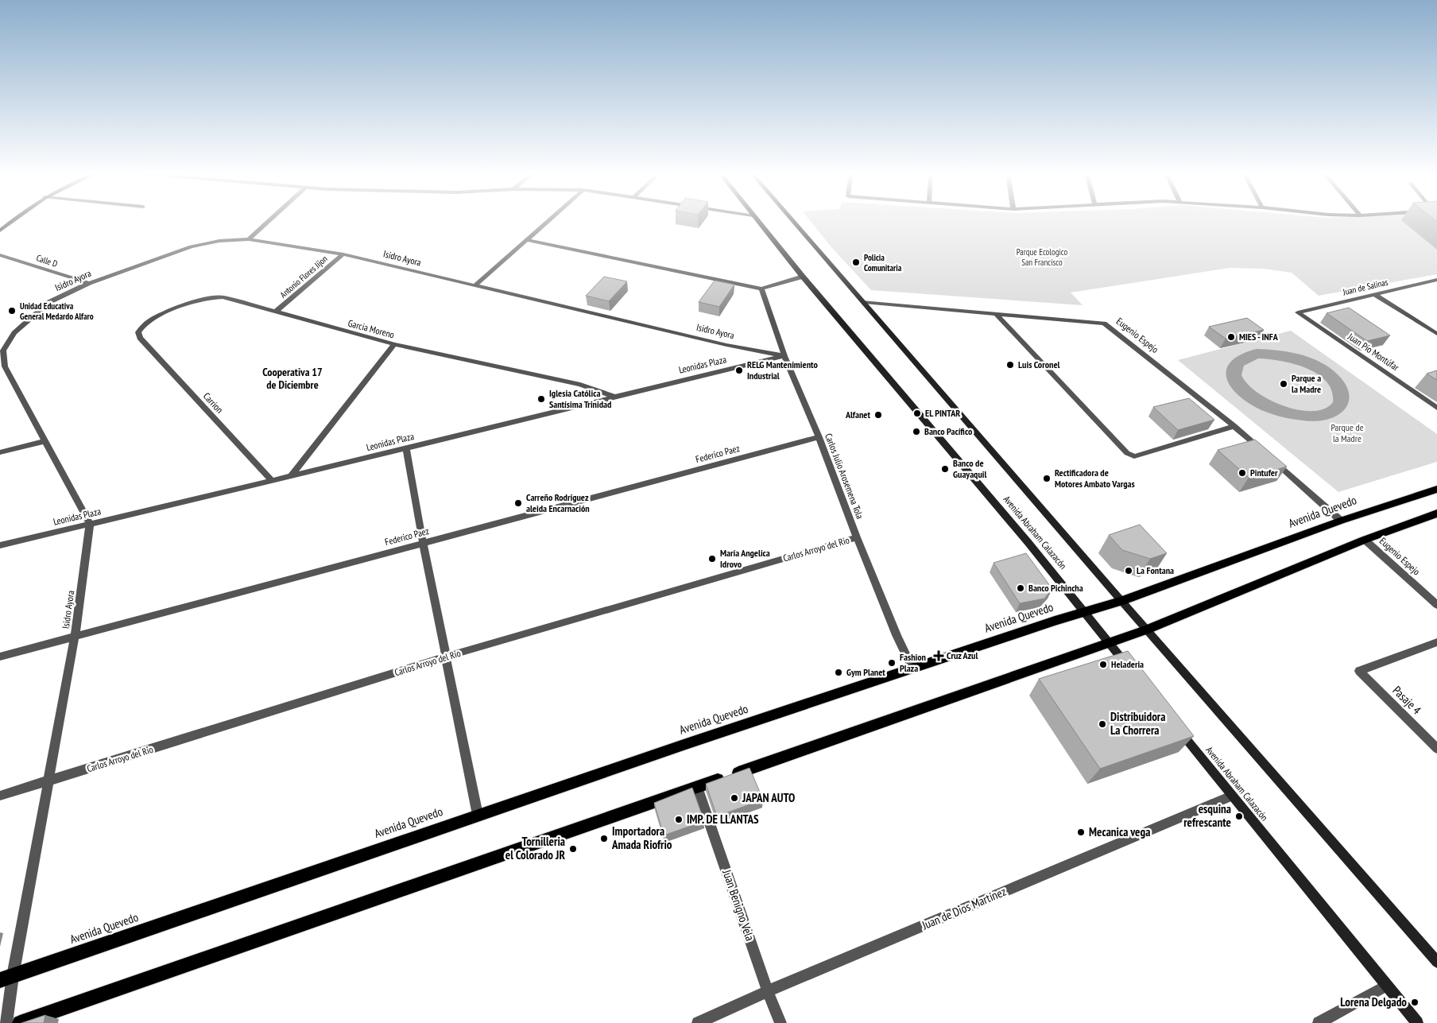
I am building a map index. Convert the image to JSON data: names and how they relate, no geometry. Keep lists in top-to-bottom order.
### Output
{
  "streets": {
    "main road": ["Avenida Quevedo", "Avenida Abraham Calazacón"],
    "street": [
      "Isidro Ayora",
      "Calle D",
      "Antonio Flores Jijon",
      "Juan de Salinas",
      "Garcia Moreno",
      "Eugenio Espejo",
      "Juan Pío Montúfar",
      "Leonidas Plaza",
      "Carrion",
      "Federico Paez",
      "Carlos Julio Arosemena Tola",
      "Carlos Arroyo del Rio",
      "Pasaje 4",
      "Juan Benigno Vela",
      "Juan de Dios Martínez"
    ]
  },
  "crossings": [
    ["Isidro Ayora", "Calle D"],
    ["Isidro Ayora", "Antonio Flores Jijon"],
    ["Isidro Ayora", "Leonidas Plaza"],
    ["Isidro Ayora", "Federico Paez"],
    ["Isidro Ayora", "Carlos Julio Arosemena Tola"],
    ["Isidro Ayora", "Avenida Quevedo"],
    ["Isidro Ayora", "Carlos Arroyo del Rio"],
    ["Antonio Flores Jijon", "Garcia Moreno"],
    ["Juan de Salinas", "Juan Pío Montúfar"],
    ["Garcia Moreno", "Leonidas Plaza"],
    ["Garcia Moreno", "Carrion"],
    ["Eugenio Espejo", "Avenida Abraham Calazacón"],
    ["Leonidas Plaza", "Carrion"],
    ["Leonidas Plaza", "Carlos Julio Arosemena Tola"],
    ["Federico Paez", "Carlos Julio Arosemena Tola"],
    ["Carlos Julio Arosemena Tola", "Avenida Quevedo"],
    ["Carlos Julio Arosemena Tola", "Carlos Arroyo del Rio"],
    ["Avenida Quevedo", "Avenida Abraham Calazacón"],
    ["Avenida Abraham Calazacón", "Juan de Dios Martínez"],
    ["Juan Benigno Vela", "Juan de Dios Martínez"]
  ],
  "districts": ["Cooperativa 17 de Diciembre"],
  "parks": ["Parque Ecologico San Francisco", "Parque de la Madre"],
  "places": {
    "other": [
      "Policia Comunitaria",
      "Unidad Educativa General Medardo Alfaro",
      "MIES - INFA",
      "Luis Coronel",
      "RELG Mantenimiento Industrial",
      "Parque a la Madre",
      "Iglesia Católica Santísima Trinidad",
      "EL PINTAR",
      "Alfanet",
      "Banco Pacífico",
      "Banco de Guayaquil",
      "Pintufer",
      "Rectificadora de Motores Ambato Vargas",
      "Carreño Rodríguez aleida Encarnación",
      "María Angelica Idrovo",
      "La Fontana",
      "Banco Pichincha",
      "Fashion Plaza",
      "Heladeria",
      "Gym Planet",
      "Distribuidora La Chorrera",
      "JAPAN AUTO",
      "esquina refrescante",
      "IMP. DE LLANTAS",
      "Mecanica vega",
      "Importadora Amada Riofrio",
      "Tornilleria el Colorado JR",
      "Lorena Delgado"
    ],
    "health": ["Cruz Azul"]
  }
}
